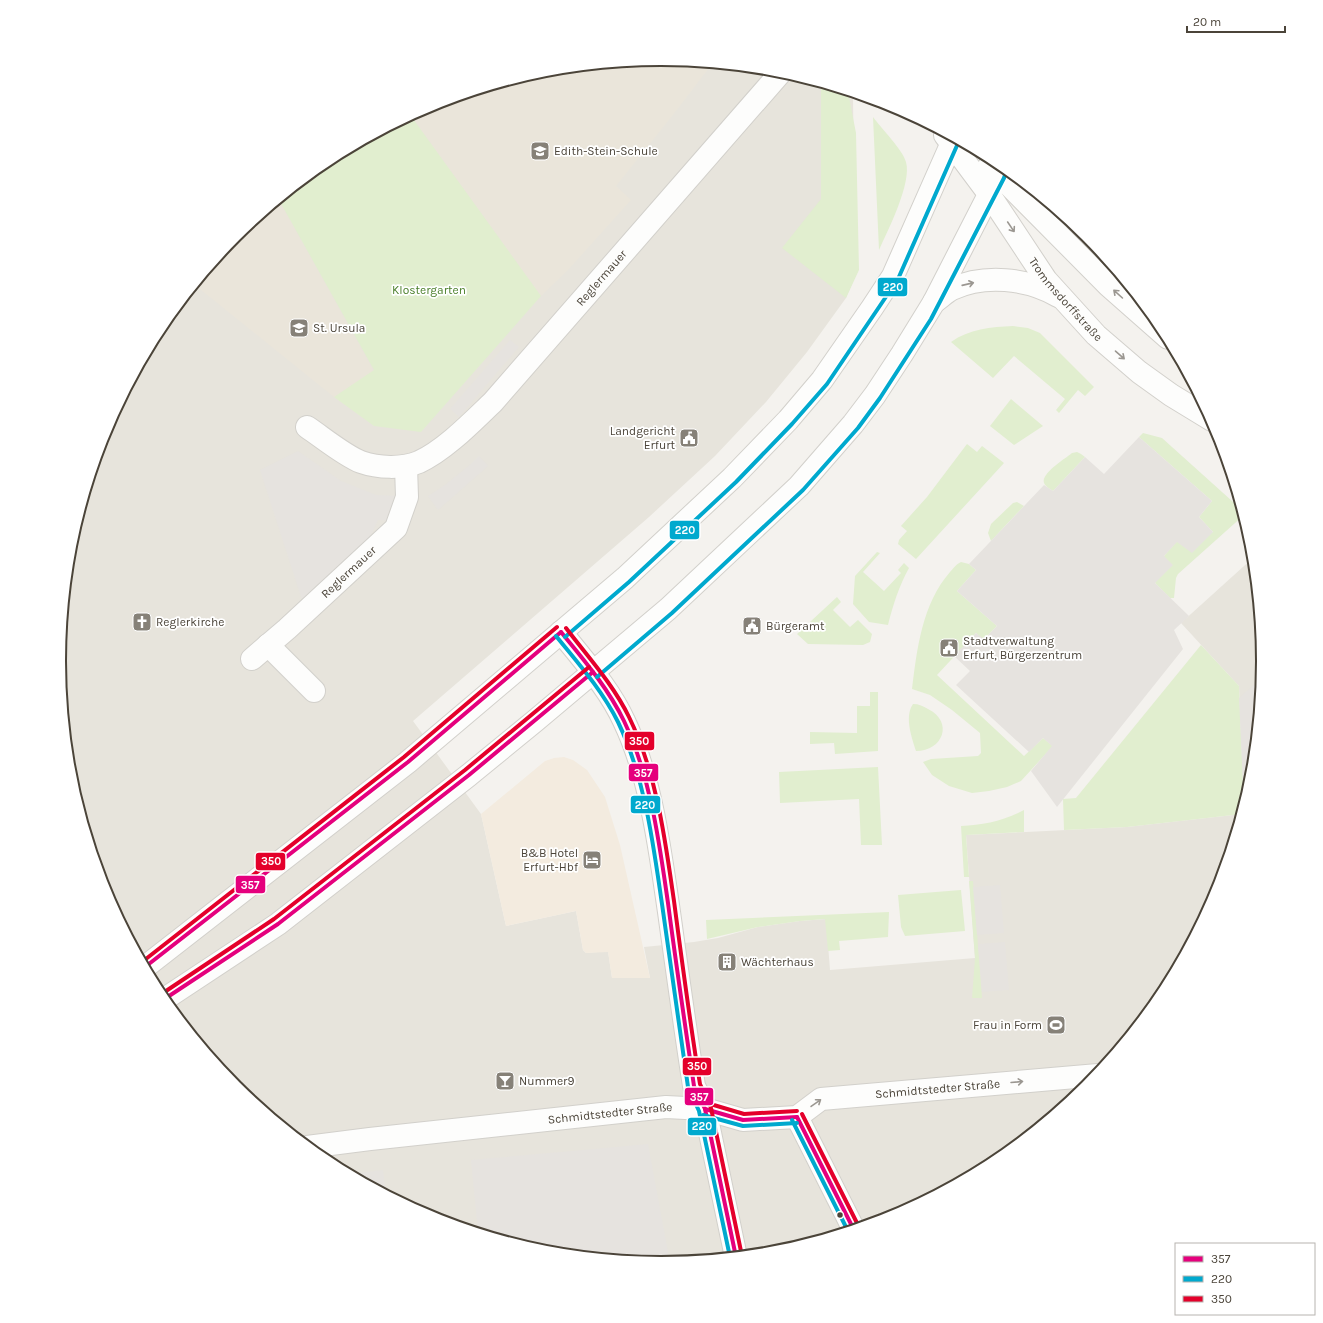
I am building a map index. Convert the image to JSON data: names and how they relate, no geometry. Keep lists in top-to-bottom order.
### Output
{
  "streets": {
    "street": ["Reglermauer", "Trommsdorffstraße", "Schmidtstedter Straße"]
  },
  "one_way": ["Schmidtstedter Straße"],
  "parks": ["Klostergarten"],
  "places": {
    "school or university": ["Edith-Stein-Schule", "St. Ursula"],
    "public building": ["Landgericht Erfurt", "Bürgeramt", "Stadtverwaltung Erfurt, Bürgerzentrum"],
    "church": ["Reglerkirche"],
    "hotel": ["B&B Hotel Erfurt-Hbf"],
    "building": ["Wächterhaus"],
    "sports": ["Frau in Form"],
    "bar": ["Nummer9"]
  },
  "lines": ["transit line 220", "transit line 350", "transit line 357"],
  "legend": ["357", "220", "350"],
  "scale_bar": "20 m"
}
